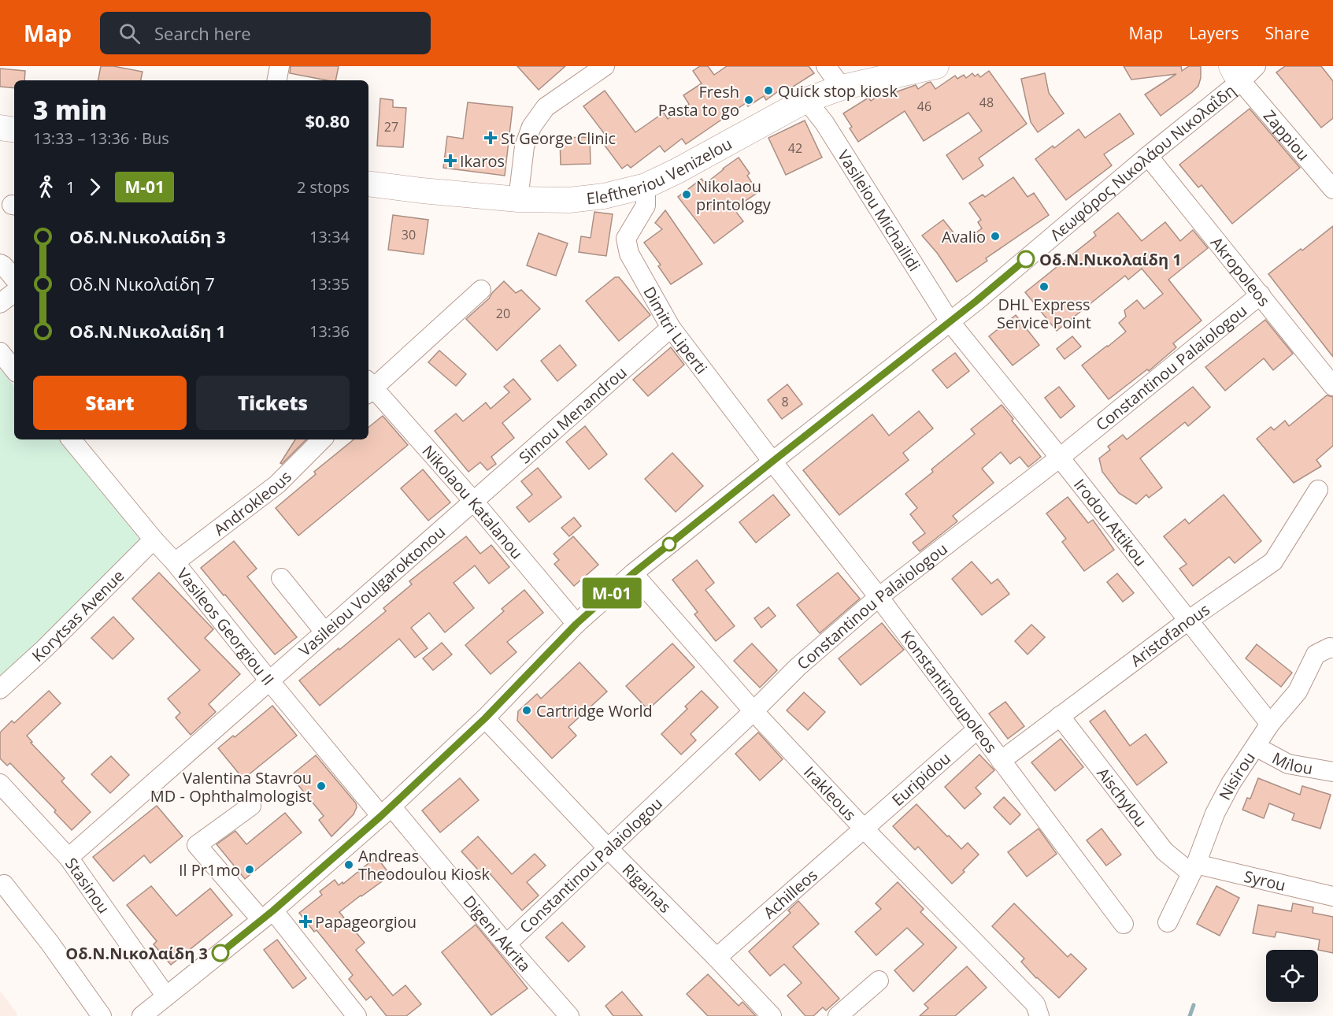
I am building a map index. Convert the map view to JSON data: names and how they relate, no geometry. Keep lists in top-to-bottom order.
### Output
{
  "streets": {
    "main road": ["Eleftheriou Venizelou"],
    "street": [
      "Zappiou",
      "Λεωφόρος Νικολάου Νικολαΐδη",
      "Vasileiou Michailidi",
      "Akropoleos",
      "Dimitri Liperti",
      "Constantinou Palaiologou",
      "Simou Menandrou",
      "Nikolaou Katalanou",
      "Androkleous",
      "Irodou Attikou",
      "Vasileiou Voulgaroktonou",
      "Korytsas Avenue",
      "Vasileos Georgiou II",
      "Aristofanous",
      "Konstantinoupoleos",
      "Milou",
      "Nisirou",
      "Euripidou",
      "Irakleous",
      "Aischylou",
      "Syrou",
      "Stasinou",
      "Rigainas",
      "Achilleos",
      "Digeni Akrita"
    ]
  },
  "crossings": [
    ["Zappiou", "Λεωφόρος Νικολάου Νικολαΐδη"],
    ["Λεωφόρος Νικολάου Νικολαΐδη", "Vasileiou Michailidi"],
    ["Λεωφόρος Νικολάου Νικολαΐδη", "Akropoleos"],
    ["Λεωφόρος Νικολάου Νικολαΐδη", "Dimitri Liperti"],
    ["Λεωφόρος Νικολάου Νικολαΐδη", "Nikolaou Katalanou"],
    ["Λεωφόρος Νικολάου Νικολαΐδη", "Irodou Attikou"],
    ["Λεωφόρος Νικολάου Νικολαΐδη", "Vasileos Georgiou II"],
    ["Λεωφόρος Νικολάου Νικολαΐδη", "Konstantinoupoleos"],
    ["Λεωφόρος Νικολάου Νικολαΐδη", "Irakleous"],
    ["Λεωφόρος Νικολάου Νικολαΐδη", "Stasinou"],
    ["Λεωφόρος Νικολάου Νικολαΐδη", "Rigainas"],
    ["Λεωφόρος Νικολάου Νικολαΐδη", "Digeni Akrita"],
    ["Eleftheriou Venizelou", "Vasileiou Michailidi"],
    ["Eleftheriou Venizelou", "Dimitri Liperti"],
    ["Vasileiou Michailidi", "Irodou Attikou"],
    ["Akropoleos", "Constantinou Palaiologou"],
    ["Dimitri Liperti", "Simou Menandrou"],
    ["Dimitri Liperti", "Konstantinoupoleos"],
    ["Constantinou Palaiologou", "Irodou Attikou"],
    ["Constantinou Palaiologou", "Konstantinoupoleos"],
    ["Constantinou Palaiologou", "Irakleous"],
    ["Constantinou Palaiologou", "Rigainas"],
    ["Constantinou Palaiologou", "Digeni Akrita"],
    ["Simou Menandrou", "Nikolaou Katalanou"],
    ["Simou Menandrou", "Vasileiou Voulgaroktonou"],
    ["Nikolaou Katalanou", "Vasileiou Voulgaroktonou"],
    ["Androkleous", "Vasileos Georgiou II"],
    ["Irodou Attikou", "Aristofanous"],
    ["Irodou Attikou", "Nisirou"],
    ["Vasileiou Voulgaroktonou", "Vasileos Georgiou II"],
    ["Vasileiou Voulgaroktonou", "Stasinou"],
    ["Korytsas Avenue", "Vasileos Georgiou II"],
    ["Vasileos Georgiou II", "Digeni Akrita"],
    ["Aristofanous", "Konstantinoupoleos"],
    ["Aristofanous", "Aischylou"],
    ["Konstantinoupoleos", "Euripidou"],
    ["Milou", "Nisirou"],
    ["Nisirou", "Aischylou"],
    ["Nisirou", "Syrou"],
    ["Euripidou", "Irakleous"],
    ["Euripidou", "Achilleos"],
    ["Irakleous", "Achilleos"],
    ["Aischylou", "Syrou"],
    ["Rigainas", "Achilleos"]
  ],
  "places": {
    "other": [
      "Quick stop kiosk",
      "Fresh Pasta to go",
      "Nikolaou printology",
      "Avalio",
      "Οδ.Ν.Νικολαίδη 1",
      "DHL Express Service Point",
      "Cartridge World",
      "Valentina Stavrou MD - Ophthalmologist",
      "Andreas Theodoulou Kiosk",
      "Il Pr1mo",
      "Οδ.Ν.Νικολαίδη 3"
    ],
    "health": ["St George Clinic", "Ikaros", "Papageorgiou"]
  },
  "lines": ["bus line M-01"],
  "house_numbers": [
    "48",
    "46",
    "27",
    "42",
    "30",
    "20",
    "8"
  ],
  "page": {
    "header": "Map",
    "search": "Search here",
    "nav": ["Map", "Layers", "Share"],
    "on_map": "M-01",
    "heading": ["3 min", "13:33 – 13:36 · Bus", "$0.80"],
    "legs": ["1", "M-01", "2 stops"],
    "list": [
      {
        "name": "Οδ.Ν.Νικολαίδη 3",
        "value": "13:34"
      },
      {
        "name": "Οδ.Ν Νικολαίδη 7",
        "value": "13:35"
      },
      {
        "name": "Οδ.Ν.Νικολαίδη 1",
        "value": "13:36"
      }
    ],
    "buttons": ["Start", "Tickets"]
  }
}
